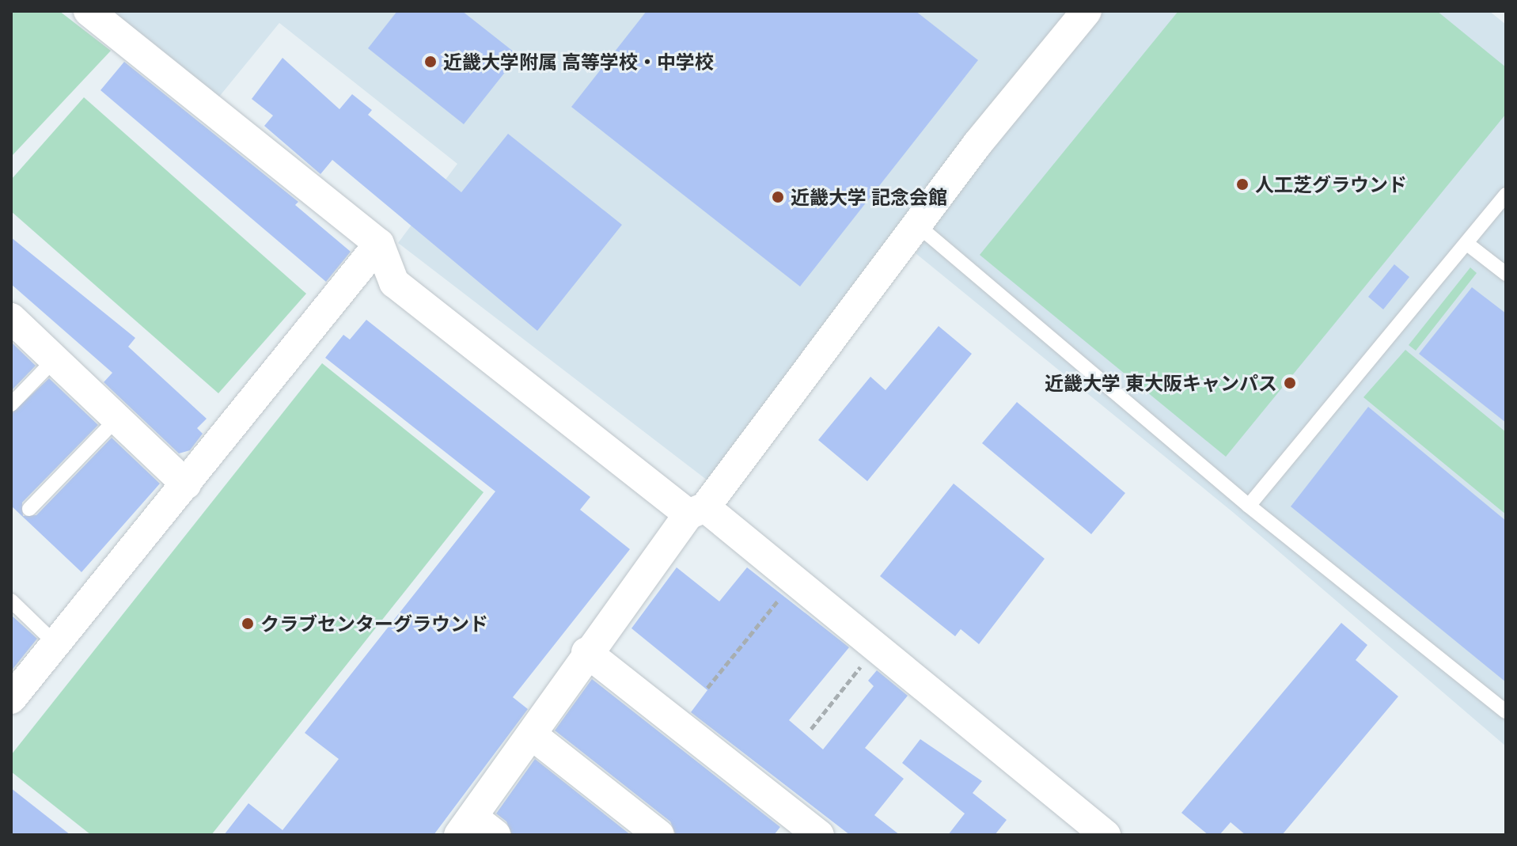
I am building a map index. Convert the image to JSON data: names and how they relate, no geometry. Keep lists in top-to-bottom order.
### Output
{
  "places": [
    "近畿大学附属 高等学校・中学校",
    "人工芝グラウンド",
    "近畿大学 記念会館",
    "近畿大学 東大阪キャンパス",
    "クラブセンターグラウンド"
  ]
}
